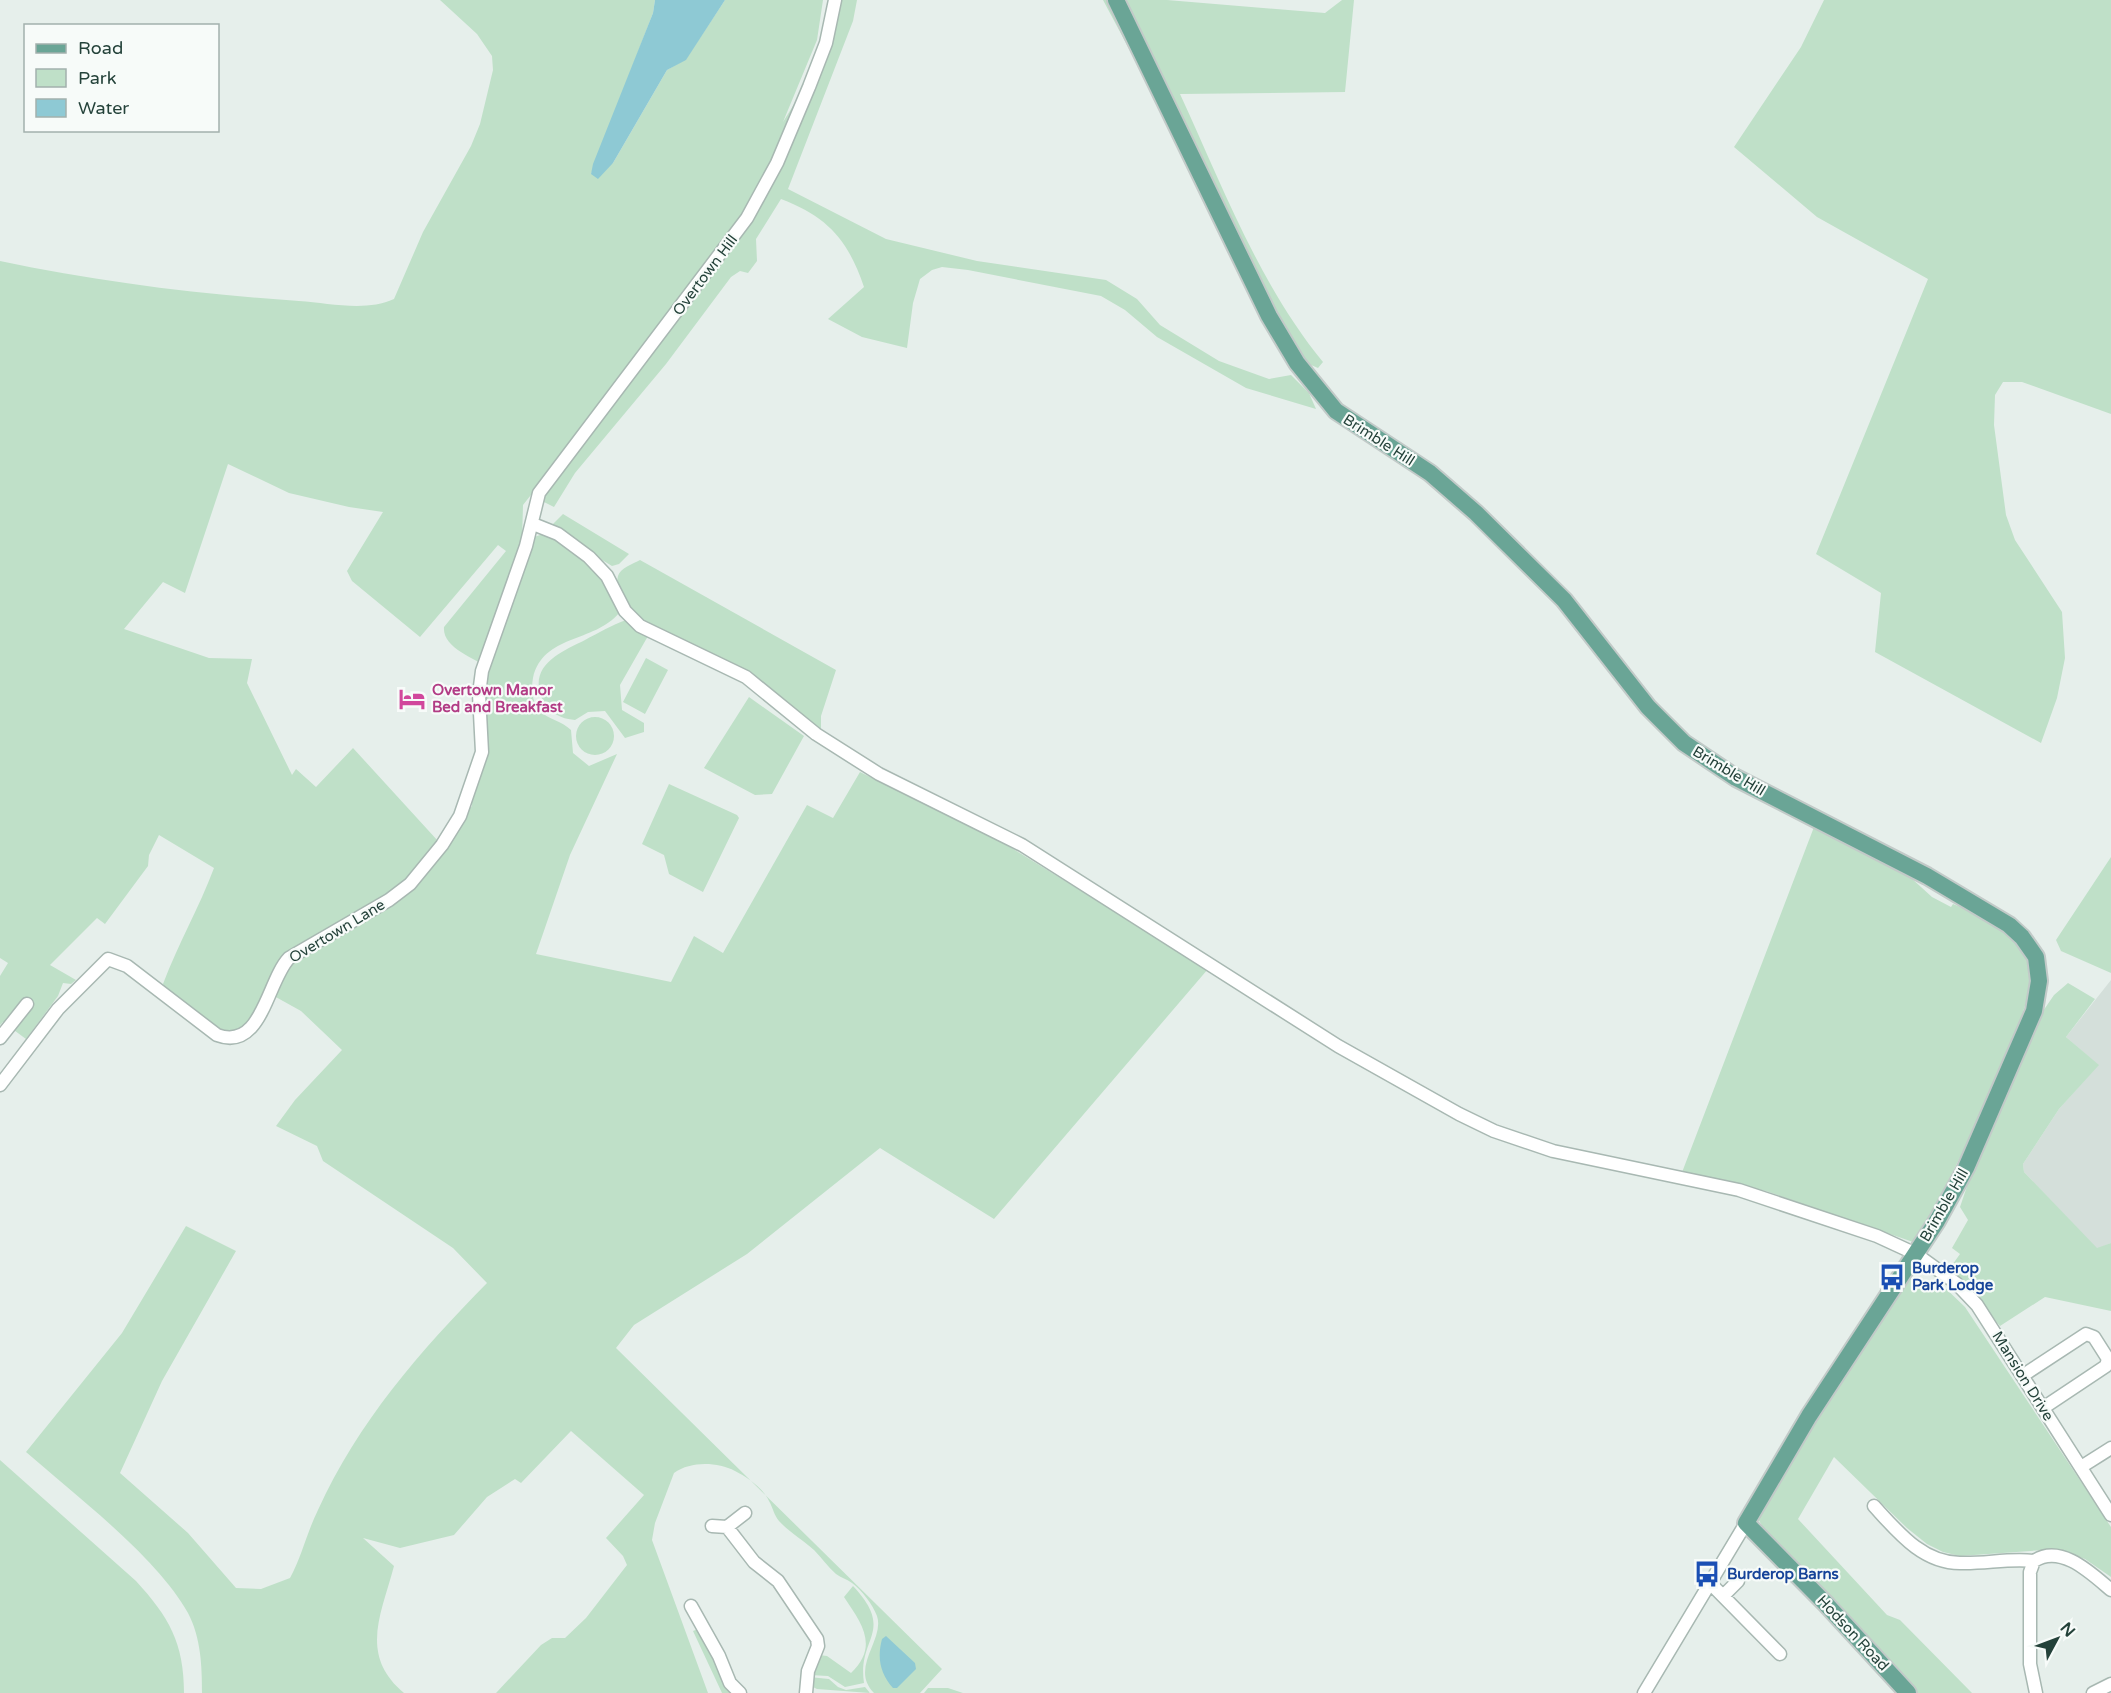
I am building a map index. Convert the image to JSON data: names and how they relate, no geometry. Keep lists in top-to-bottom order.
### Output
{
  "streets": {
    "main road": ["Brimble Hill", "Hodson Road"],
    "street": ["Overtown Hill", "Overtown Lane", "Mansion Drive"]
  },
  "crossings": [
    ["Overtown Hill", "Overtown Lane"],
    ["Overtown Hill", "Mansion Drive"],
    ["Brimble Hill", "Mansion Drive"],
    ["Brimble Hill", "Hodson Road"],
    ["Overtown Lane", "Mansion Drive"]
  ],
  "places": {
    "hotel": ["Overtown Manor Bed and Breakfast"],
    "bus stop": ["Burderop Park Lodge", "Burderop Barns"]
  },
  "legend": ["Road", "Park", "Water"],
  "north": "top right"
}
